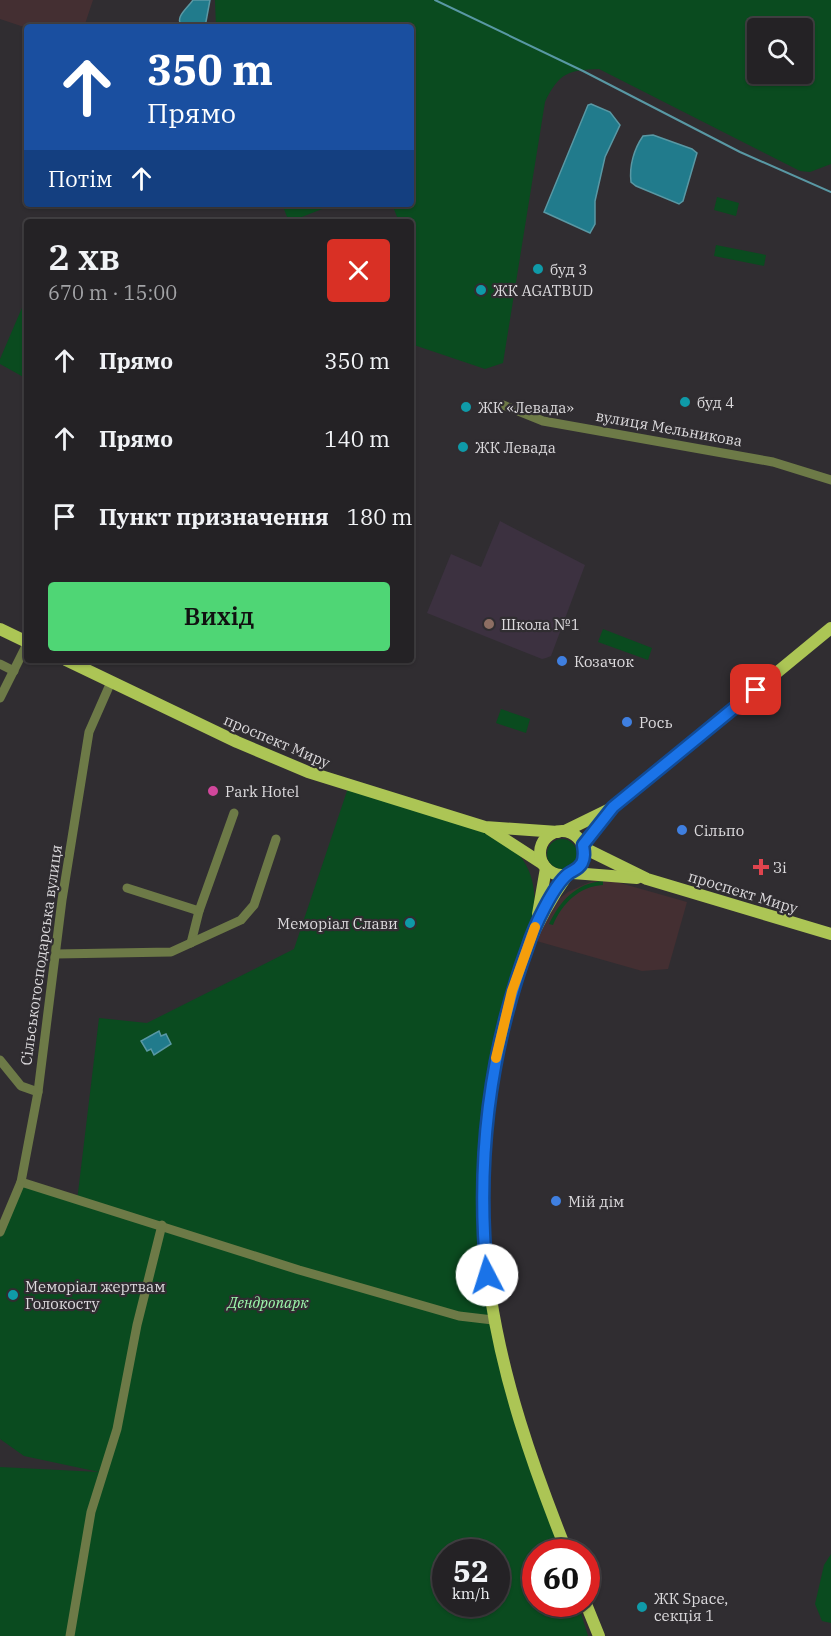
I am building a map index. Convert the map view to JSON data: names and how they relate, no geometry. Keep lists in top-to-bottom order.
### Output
{
  "streets": {
    "main road": ["проспект Миру"],
    "street": ["вулиця Мельникова", "Сільськогосподарська вулиця"]
  },
  "crossings": [
    ["проспект Миру", "Сільськогосподарська вулиця"]
  ],
  "parks": ["Дендропарк"],
  "places": {
    "other": [
      "буд 3",
      "ЖК AGATBUD",
      "буд 4",
      "ЖК «Левада»",
      "ЖК Левада",
      "Школа №1",
      "Козачок",
      "Рось",
      "Park Hotel",
      "Сільпо",
      "Меморіал Слави",
      "Мій дім",
      "Меморіал жертвам Голокосту",
      "ЖК Space, секція 1"
    ],
    "health": ["Зі"]
  },
  "page": {
    "turn": ["350 m", "Прямо"],
    "then": "Потім",
    "heading": ["2 хв", "670 m · 15:00"],
    "list": [
      {
        "name": "Прямо",
        "value": "350 m"
      },
      {
        "name": "Прямо",
        "value": "140 m"
      },
      {
        "name": "Пункт призначення",
        "value": "180 m"
      }
    ],
    "buttons": "Вихід",
    "speed": "52 km/h",
    "limit": "60"
  }
}
